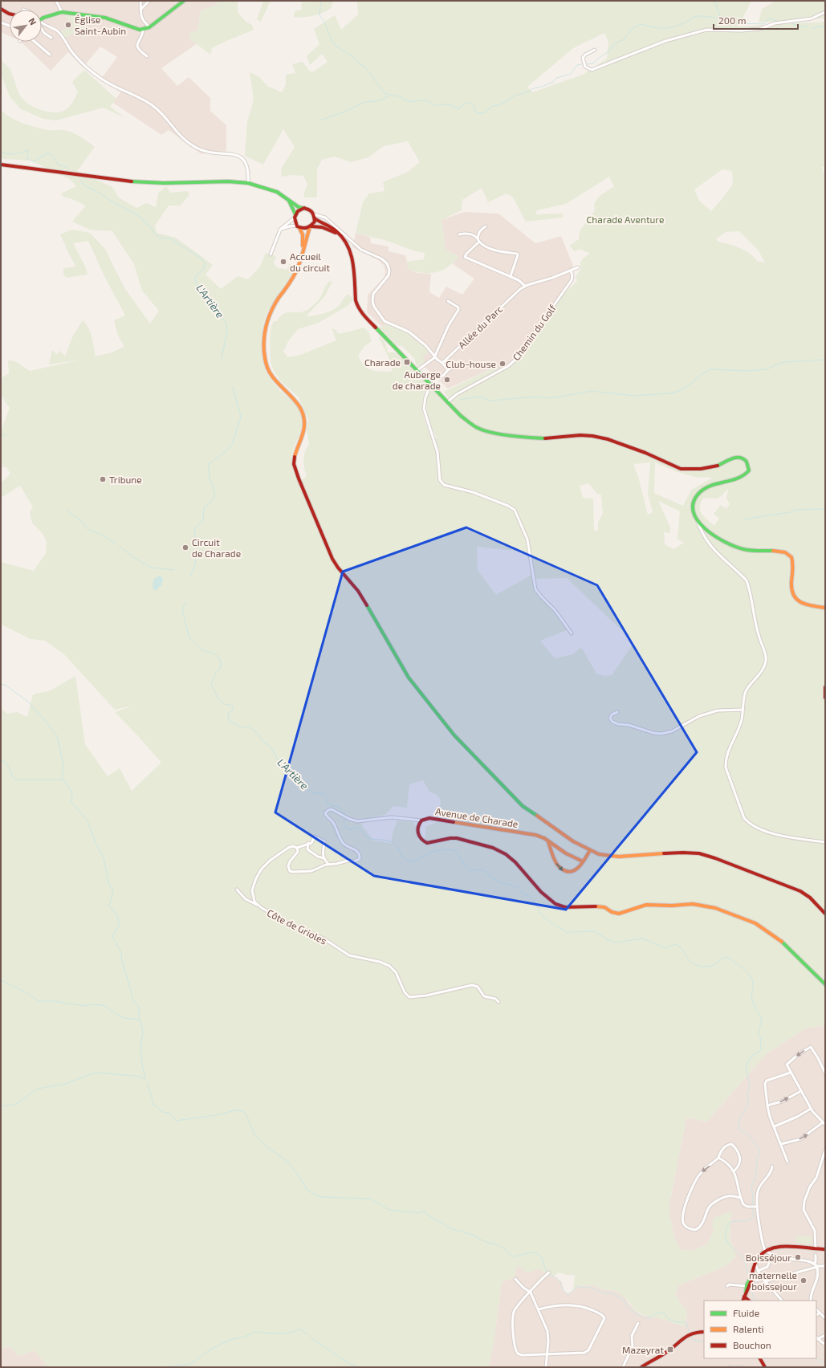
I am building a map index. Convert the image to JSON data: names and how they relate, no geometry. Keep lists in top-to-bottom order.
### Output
{
  "streets": {
    "street": [
      "Allée du Parc",
      "Chemin du Golf",
      "Avenue de Charade",
      "Côte de Grioles"
    ]
  },
  "water": ["L'Artière"],
  "parks": ["Charade Aventure"],
  "places": {
    "other": [
      "Église Saint-Aubin",
      "Accueil du circuit",
      "Club-house",
      "Auberge de charade",
      "Tribune",
      "Circuit de Charade",
      "Boisséjour",
      "maternelle boissejour"
    ],
    "transit": ["Charade", "Mazeyrat"]
  },
  "legend": ["Fluide", "Ralenti", "Bouchon"],
  "scale_bar": "200 m",
  "north": "top right"
}
